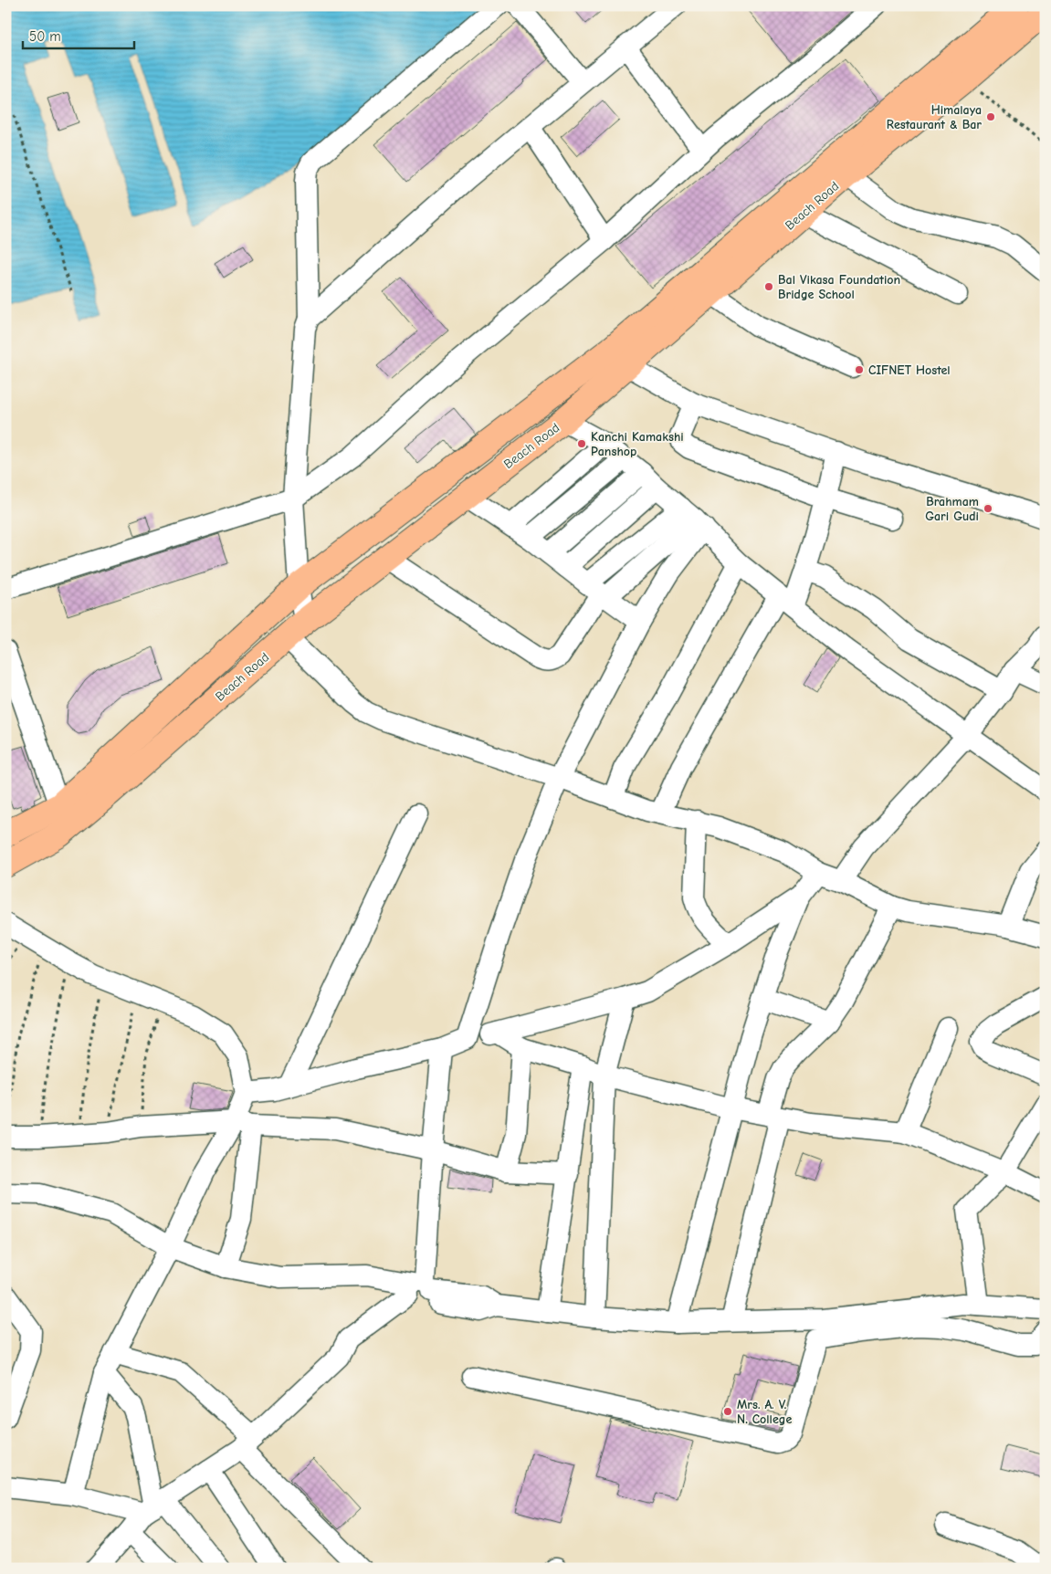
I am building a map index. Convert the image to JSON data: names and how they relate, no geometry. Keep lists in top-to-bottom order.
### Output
{
  "streets": {
    "main road": ["Beach Road"]
  },
  "places": [
    "Himalaya Restaurant & Bar",
    "Bal Vikasa Foundation Bridge School",
    "CIFNET Hostel",
    "Kanchi Kamakshi Panshop",
    "Brahmam Gari Gudi",
    "Mrs. A. V. N. College"
  ],
  "scale_bar": "50 m"
}
